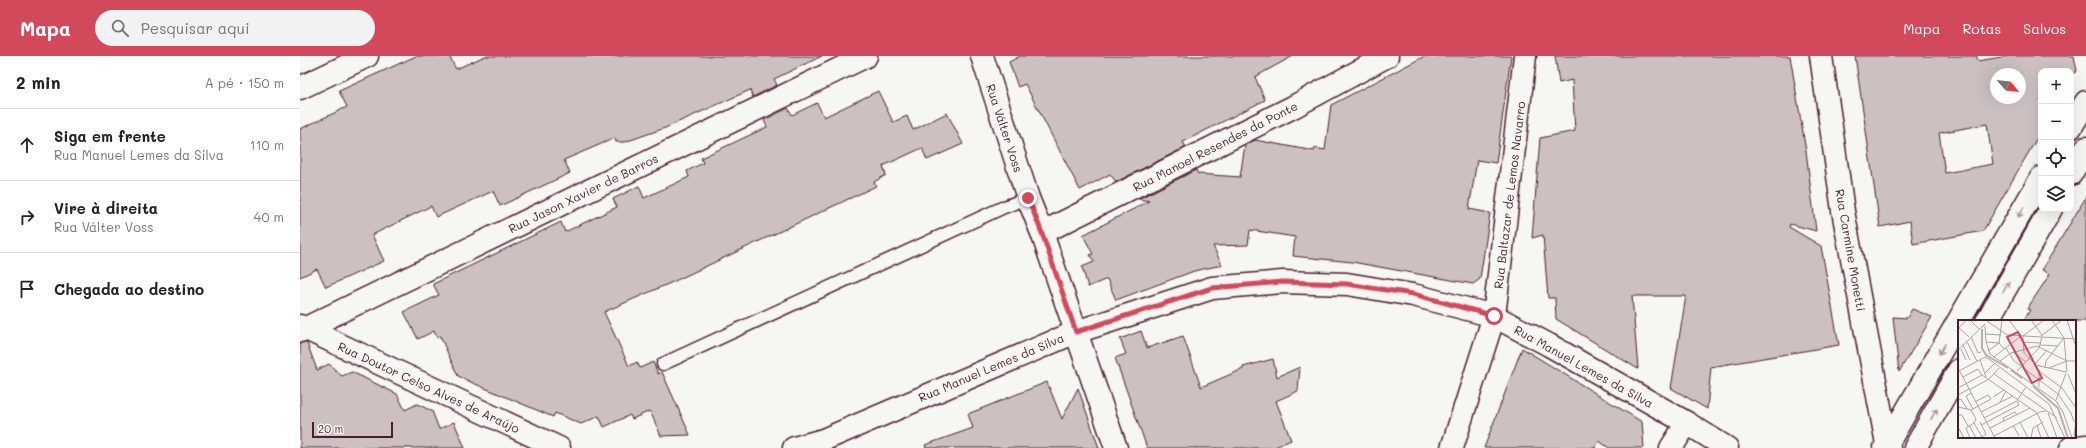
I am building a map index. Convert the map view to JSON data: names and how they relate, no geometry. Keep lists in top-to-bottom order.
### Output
{
  "streets": {
    "street": [
      "Rua Válter Voss",
      "Rua Manoel Resendes da Ponte",
      "Rua Jason Xavier de Barros",
      "Rua Baltazar de Lemos Navarro",
      "Rua Carmine Monetti",
      "Rua Manuel Lemes da Silva",
      "Rua Doutor Celso Alves de Araújo"
    ]
  },
  "crossings": [
    ["Rua Válter Voss", "Rua Manoel Resendes da Ponte"],
    ["Rua Válter Voss", "Rua Manuel Lemes da Silva"],
    ["Rua Jason Xavier de Barros", "Rua Doutor Celso Alves de Araújo"],
    ["Rua Baltazar de Lemos Navarro", "Rua Manuel Lemes da Silva"]
  ],
  "scale_bar": "20 m",
  "north": "bottom right",
  "page": {
    "header": "Mapa",
    "search": "Pesquisar aqui",
    "nav": ["Mapa", "Rotas", "Salvos"],
    "heading": ["2 min", "A pé · 150 m"],
    "map_buttons": ["+", "−"],
    "list": [
      ["Siga em frente", "Rua Manuel Lemes da Silva", "110 m"],
      ["Vire à direita", "Rua Válter Voss", "40 m"],
      "Chegada ao destino"
    ],
    "scale": "20 m"
  }
}
